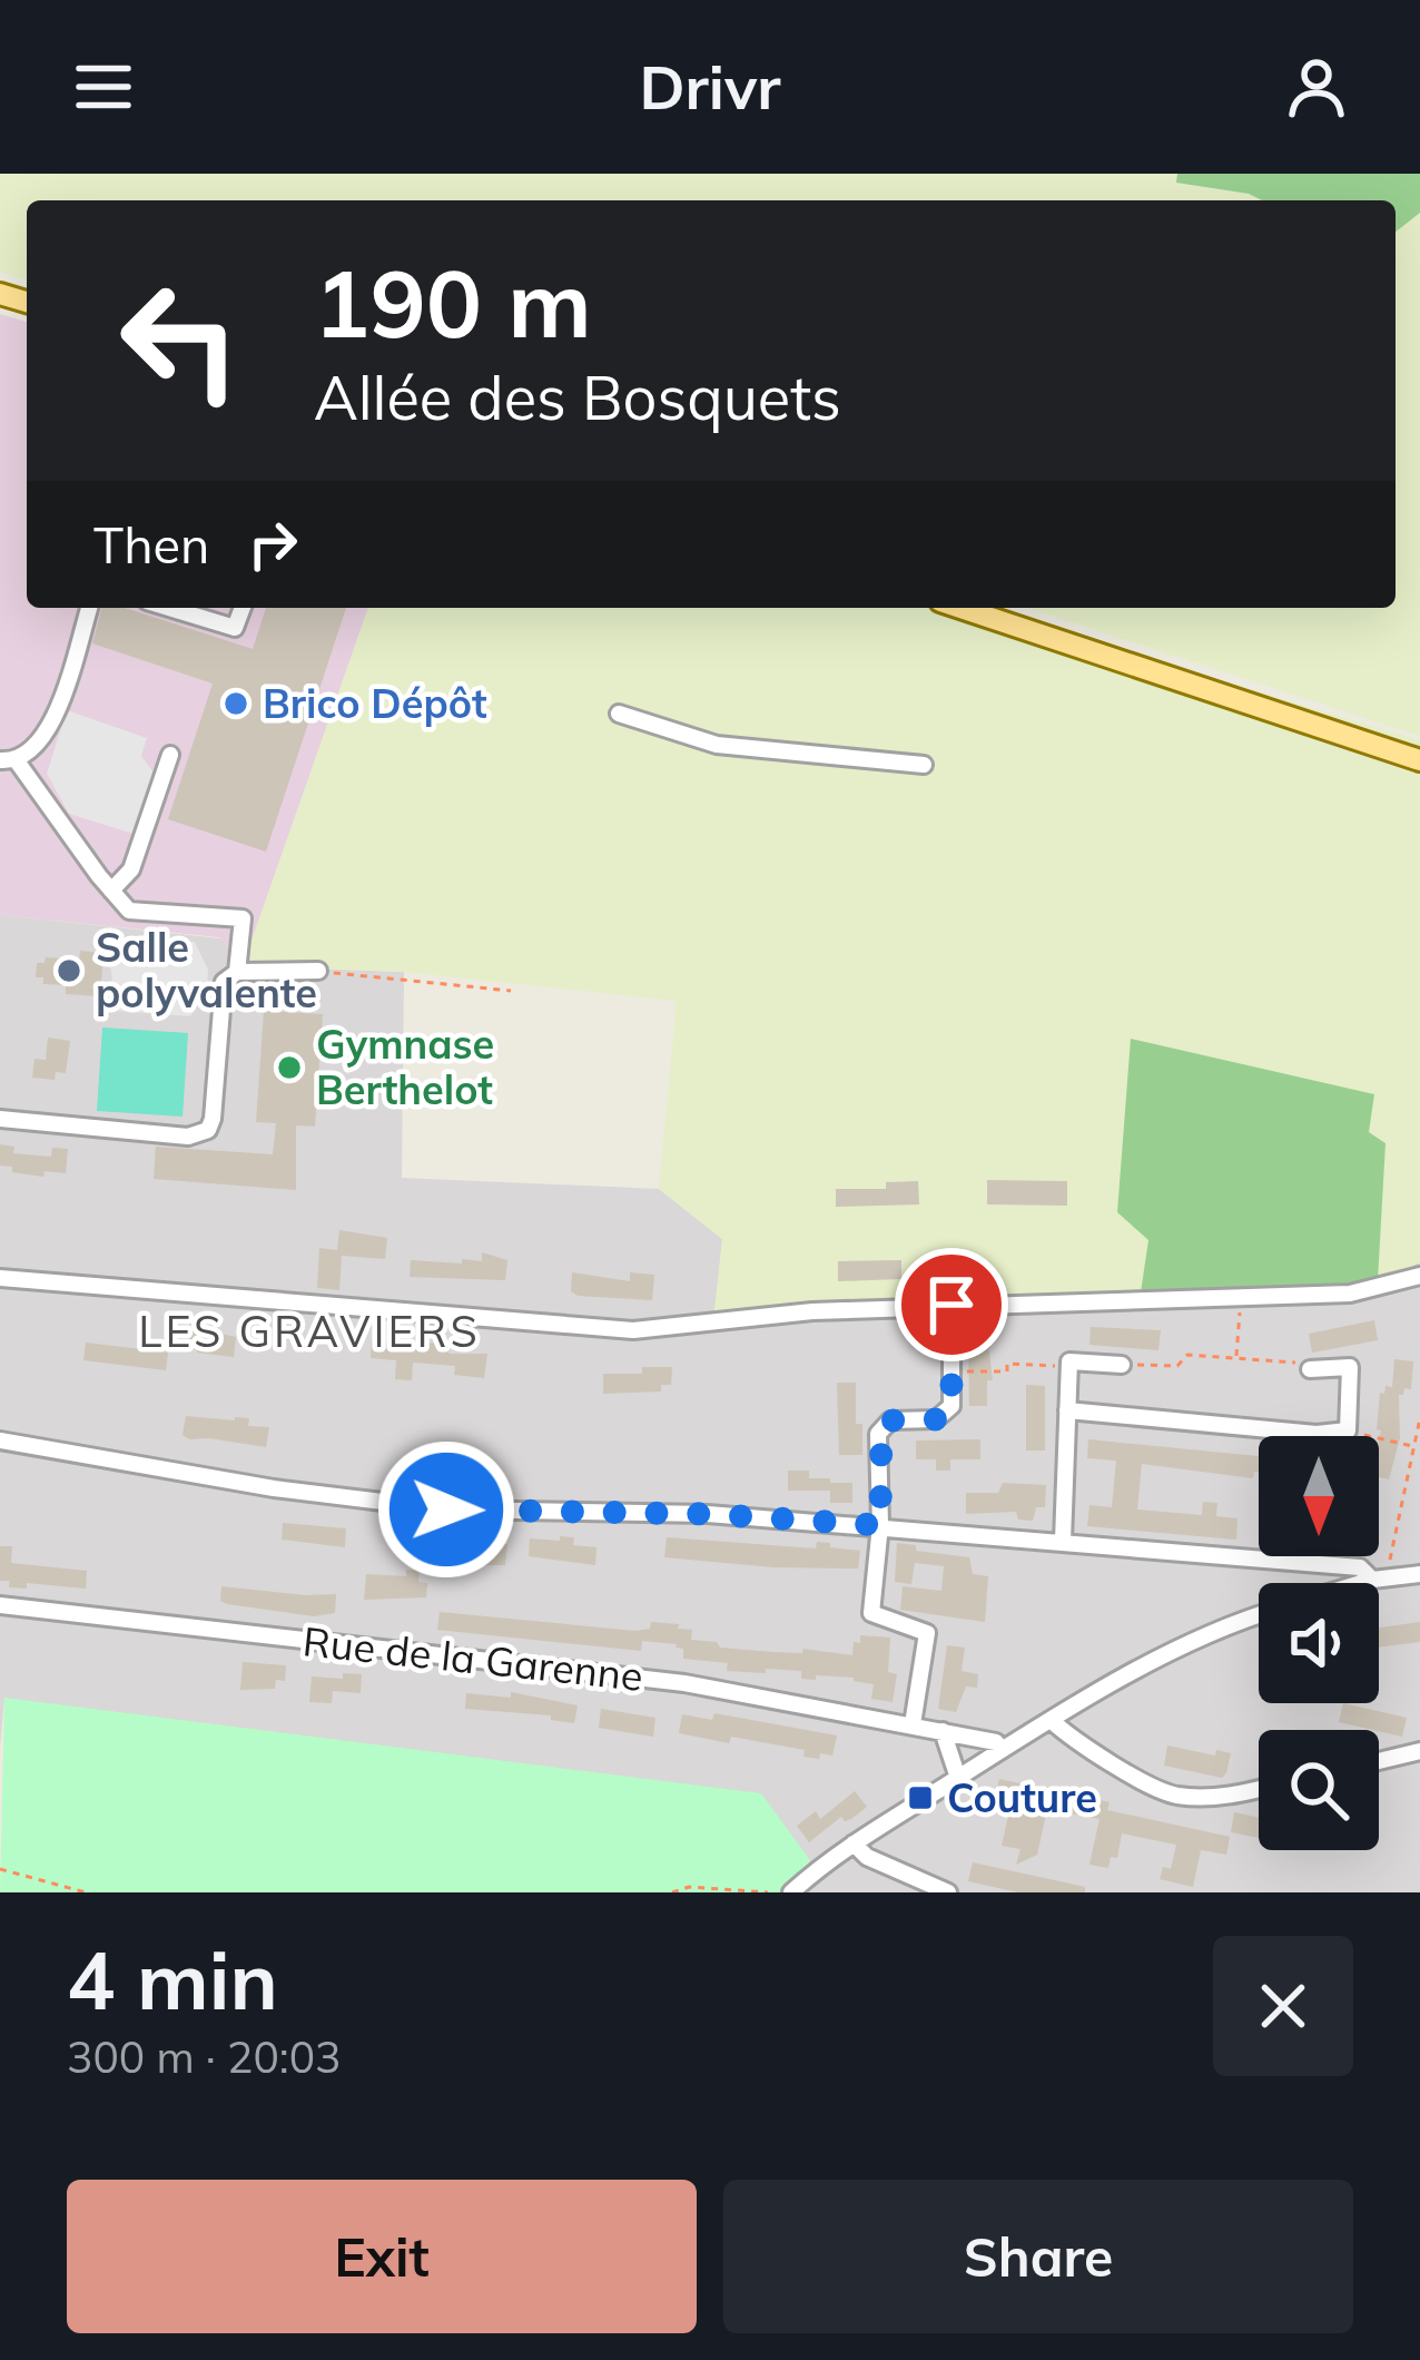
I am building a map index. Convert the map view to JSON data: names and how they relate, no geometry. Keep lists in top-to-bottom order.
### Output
{
  "streets": {
    "street": ["Rue de la Garenne"]
  },
  "districts": ["LES GRAVIERS"],
  "places": {
    "other": ["Brico Dépôt", "Salle polyvalente", "Gymnase Berthelot"],
    "transit": ["Couture"]
  },
  "north": "bottom",
  "page": {
    "header": "Drivr",
    "turn": ["190 m", "Allée des Bosquets"],
    "then": "Then",
    "heading": ["4 min", "300 m · 20:03"],
    "buttons": ["Exit", "Share"]
  }
}
